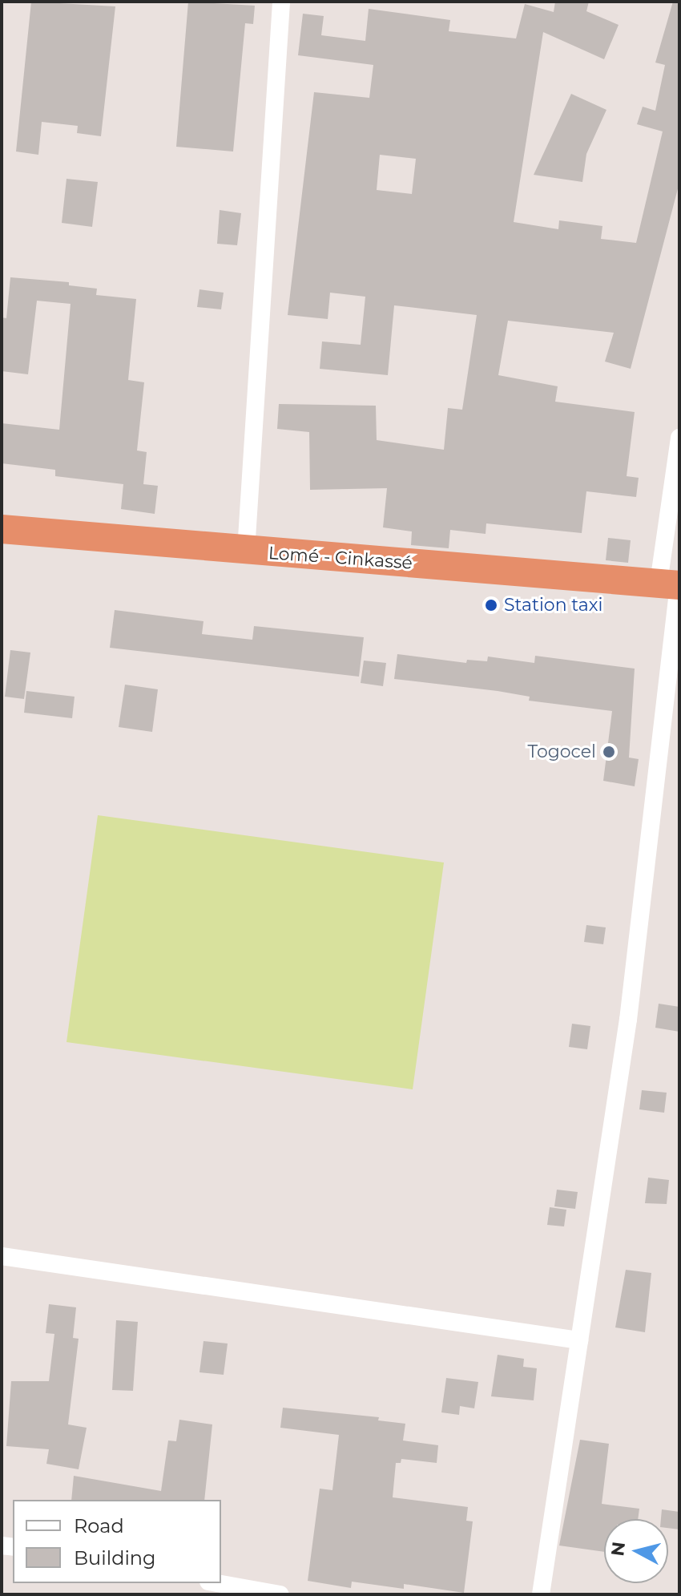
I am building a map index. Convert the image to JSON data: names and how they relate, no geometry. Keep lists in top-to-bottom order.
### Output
{
  "streets": {
    "highway": ["Lomé - Cinkassé"]
  },
  "places": ["Station taxi", "Togocel"],
  "legend": ["Road", "Building"],
  "north": "left"
}
